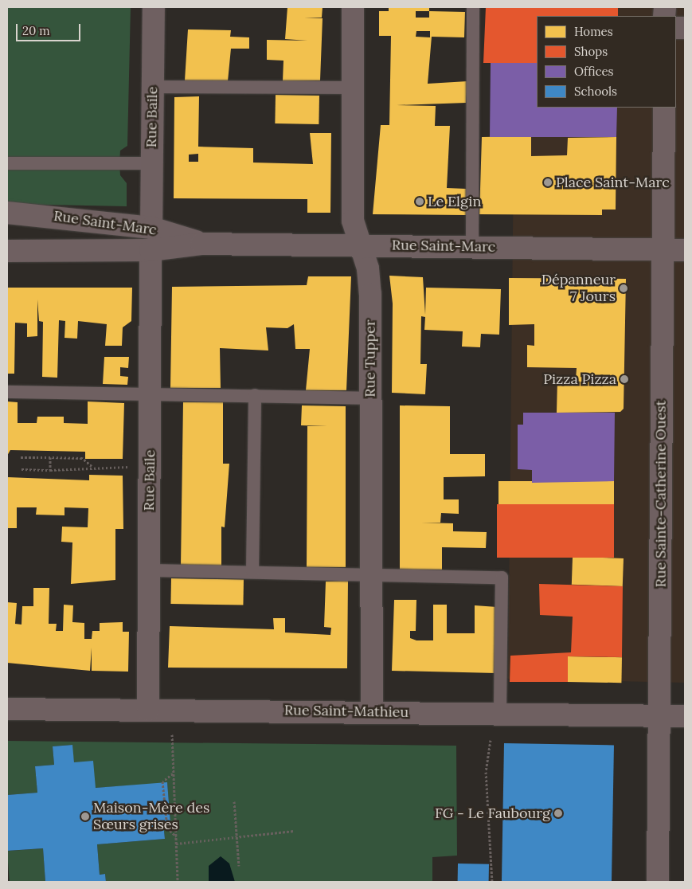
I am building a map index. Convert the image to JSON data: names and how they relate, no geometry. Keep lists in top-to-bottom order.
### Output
{
  "streets": {
    "street": [
      "Rue Baile",
      "Rue Saint-Marc",
      "Rue Tupper",
      "Rue Sainte-Catherine Ouest",
      "Rue Saint-Mathieu"
    ]
  },
  "crossings": [
    ["Rue Baile", "Rue Saint-Marc"],
    ["Rue Baile", "Rue Saint-Mathieu"],
    ["Rue Saint-Marc", "Rue Tupper"],
    ["Rue Saint-Marc", "Rue Sainte-Catherine Ouest"],
    ["Rue Tupper", "Rue Saint-Mathieu"],
    ["Rue Sainte-Catherine Ouest", "Rue Saint-Mathieu"]
  ],
  "places": [
    "Place Saint-Marc",
    "Le Elgin",
    "Dépanneur 7 Jours",
    "Pizza Pizza",
    "FG - Le Faubourg",
    "Maison-Mère des Sœurs grises"
  ],
  "legend": [
    "Homes",
    "Shops",
    "Offices",
    "Schools"
  ],
  "scale_bar": "20 m"
}
